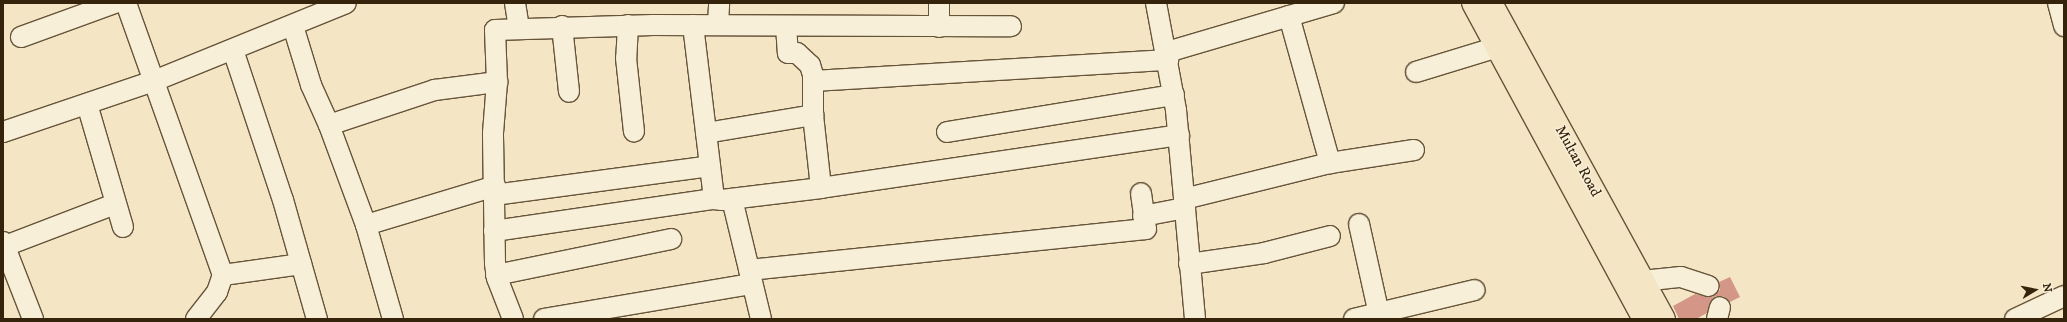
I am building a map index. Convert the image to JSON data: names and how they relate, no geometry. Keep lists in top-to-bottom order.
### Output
{
  "streets": {
    "main road": ["Multan Road"]
  },
  "north": "right"
}
